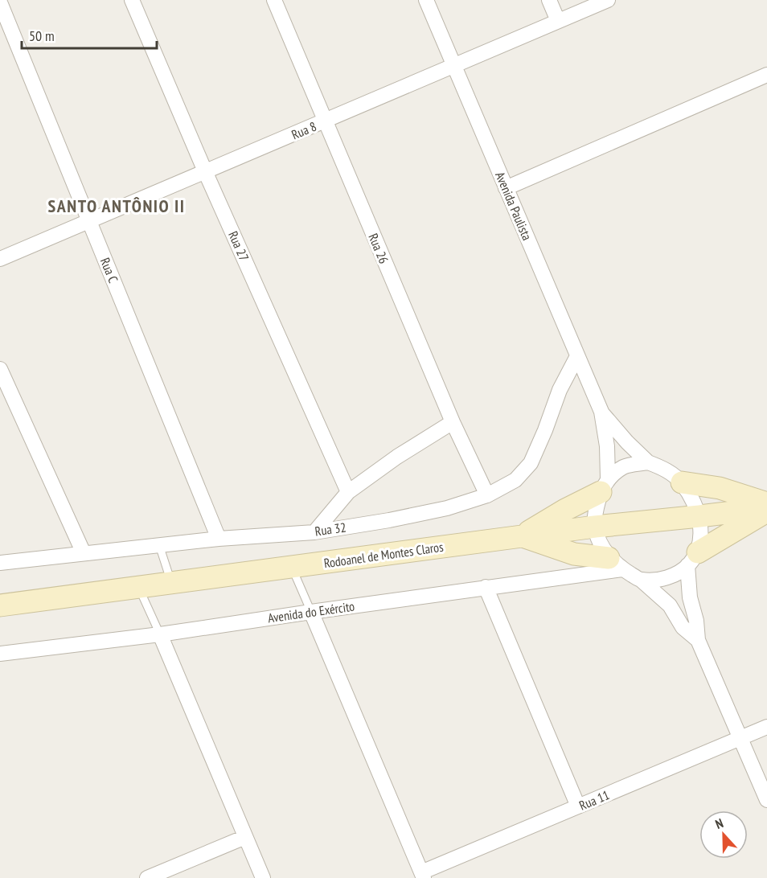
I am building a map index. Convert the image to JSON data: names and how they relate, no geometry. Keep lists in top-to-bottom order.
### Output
{
  "streets": {
    "main road": ["Rodoanel de Montes Claros"],
    "street": [
      "Rua 8",
      "Avenida Paulista",
      "Rua 27",
      "Rua 26",
      "Rua C",
      "Rua 32",
      "Avenida do Exército",
      "Rua 11"
    ]
  },
  "crossings": [
    ["Rua 8", "Avenida Paulista"],
    ["Rua 8", "Rua 27"],
    ["Rua 8", "Rua 26"],
    ["Rua 8", "Rua C"],
    ["Avenida Paulista", "Rua 32"],
    ["Avenida Paulista", "Rodoanel de Montes Claros"],
    ["Rua 26", "Rua 32"],
    ["Rua C", "Rua 32"]
  ],
  "districts": ["SANTO ANTÔNIO II"],
  "scale_bar": "50 m",
  "north": "top"
}
